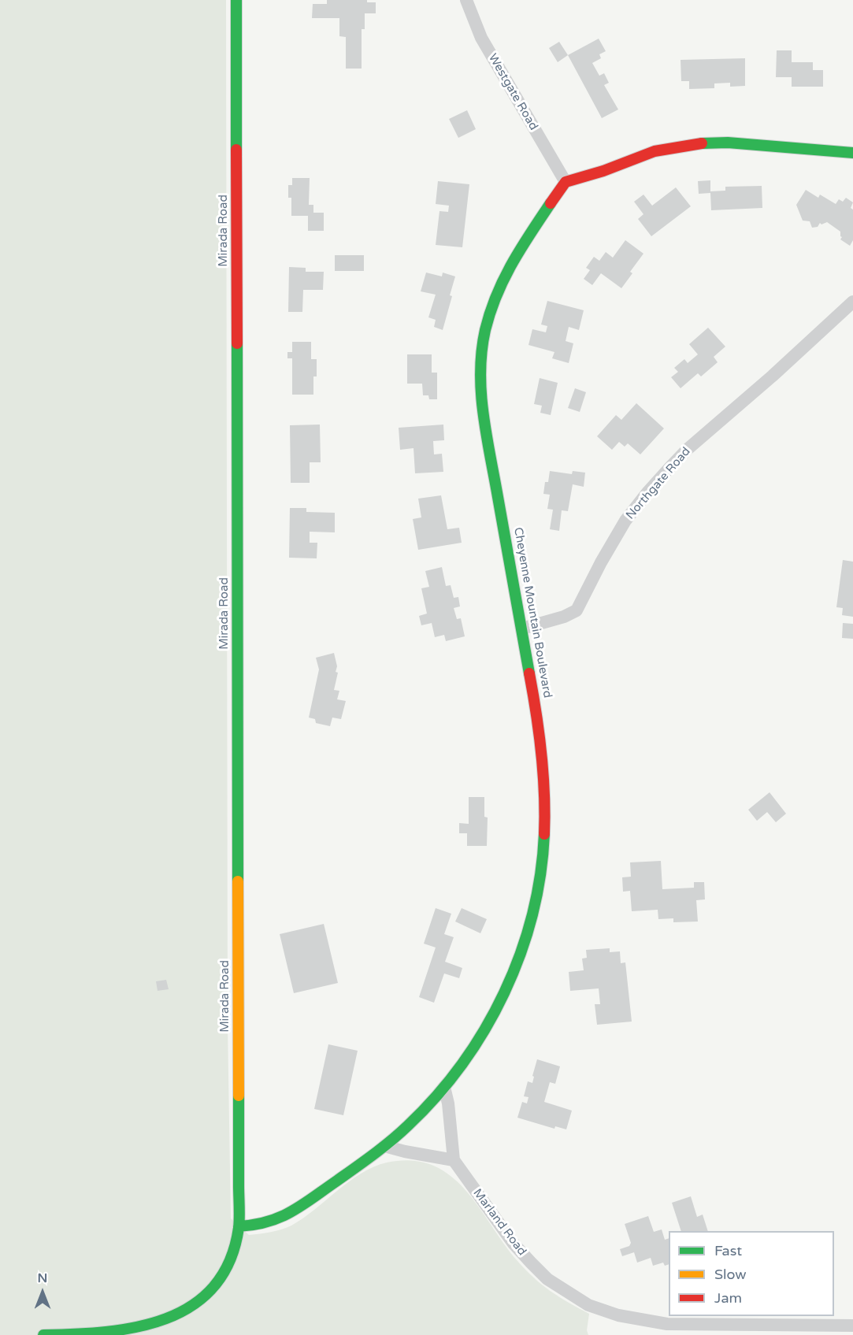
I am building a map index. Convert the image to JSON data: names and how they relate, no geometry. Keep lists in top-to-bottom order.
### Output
{
  "streets": {
    "street": [
      "Westgate Road",
      "Mirada Road",
      "Northgate Road",
      "Cheyenne Mountain Boulevard",
      "Marland Road"
    ]
  },
  "crossings": [
    ["Westgate Road", "Cheyenne Mountain Boulevard"],
    ["Mirada Road", "Cheyenne Mountain Boulevard"],
    ["Northgate Road", "Cheyenne Mountain Boulevard"]
  ],
  "legend": ["Fast", "Slow", "Jam"],
  "north": "top"
}
